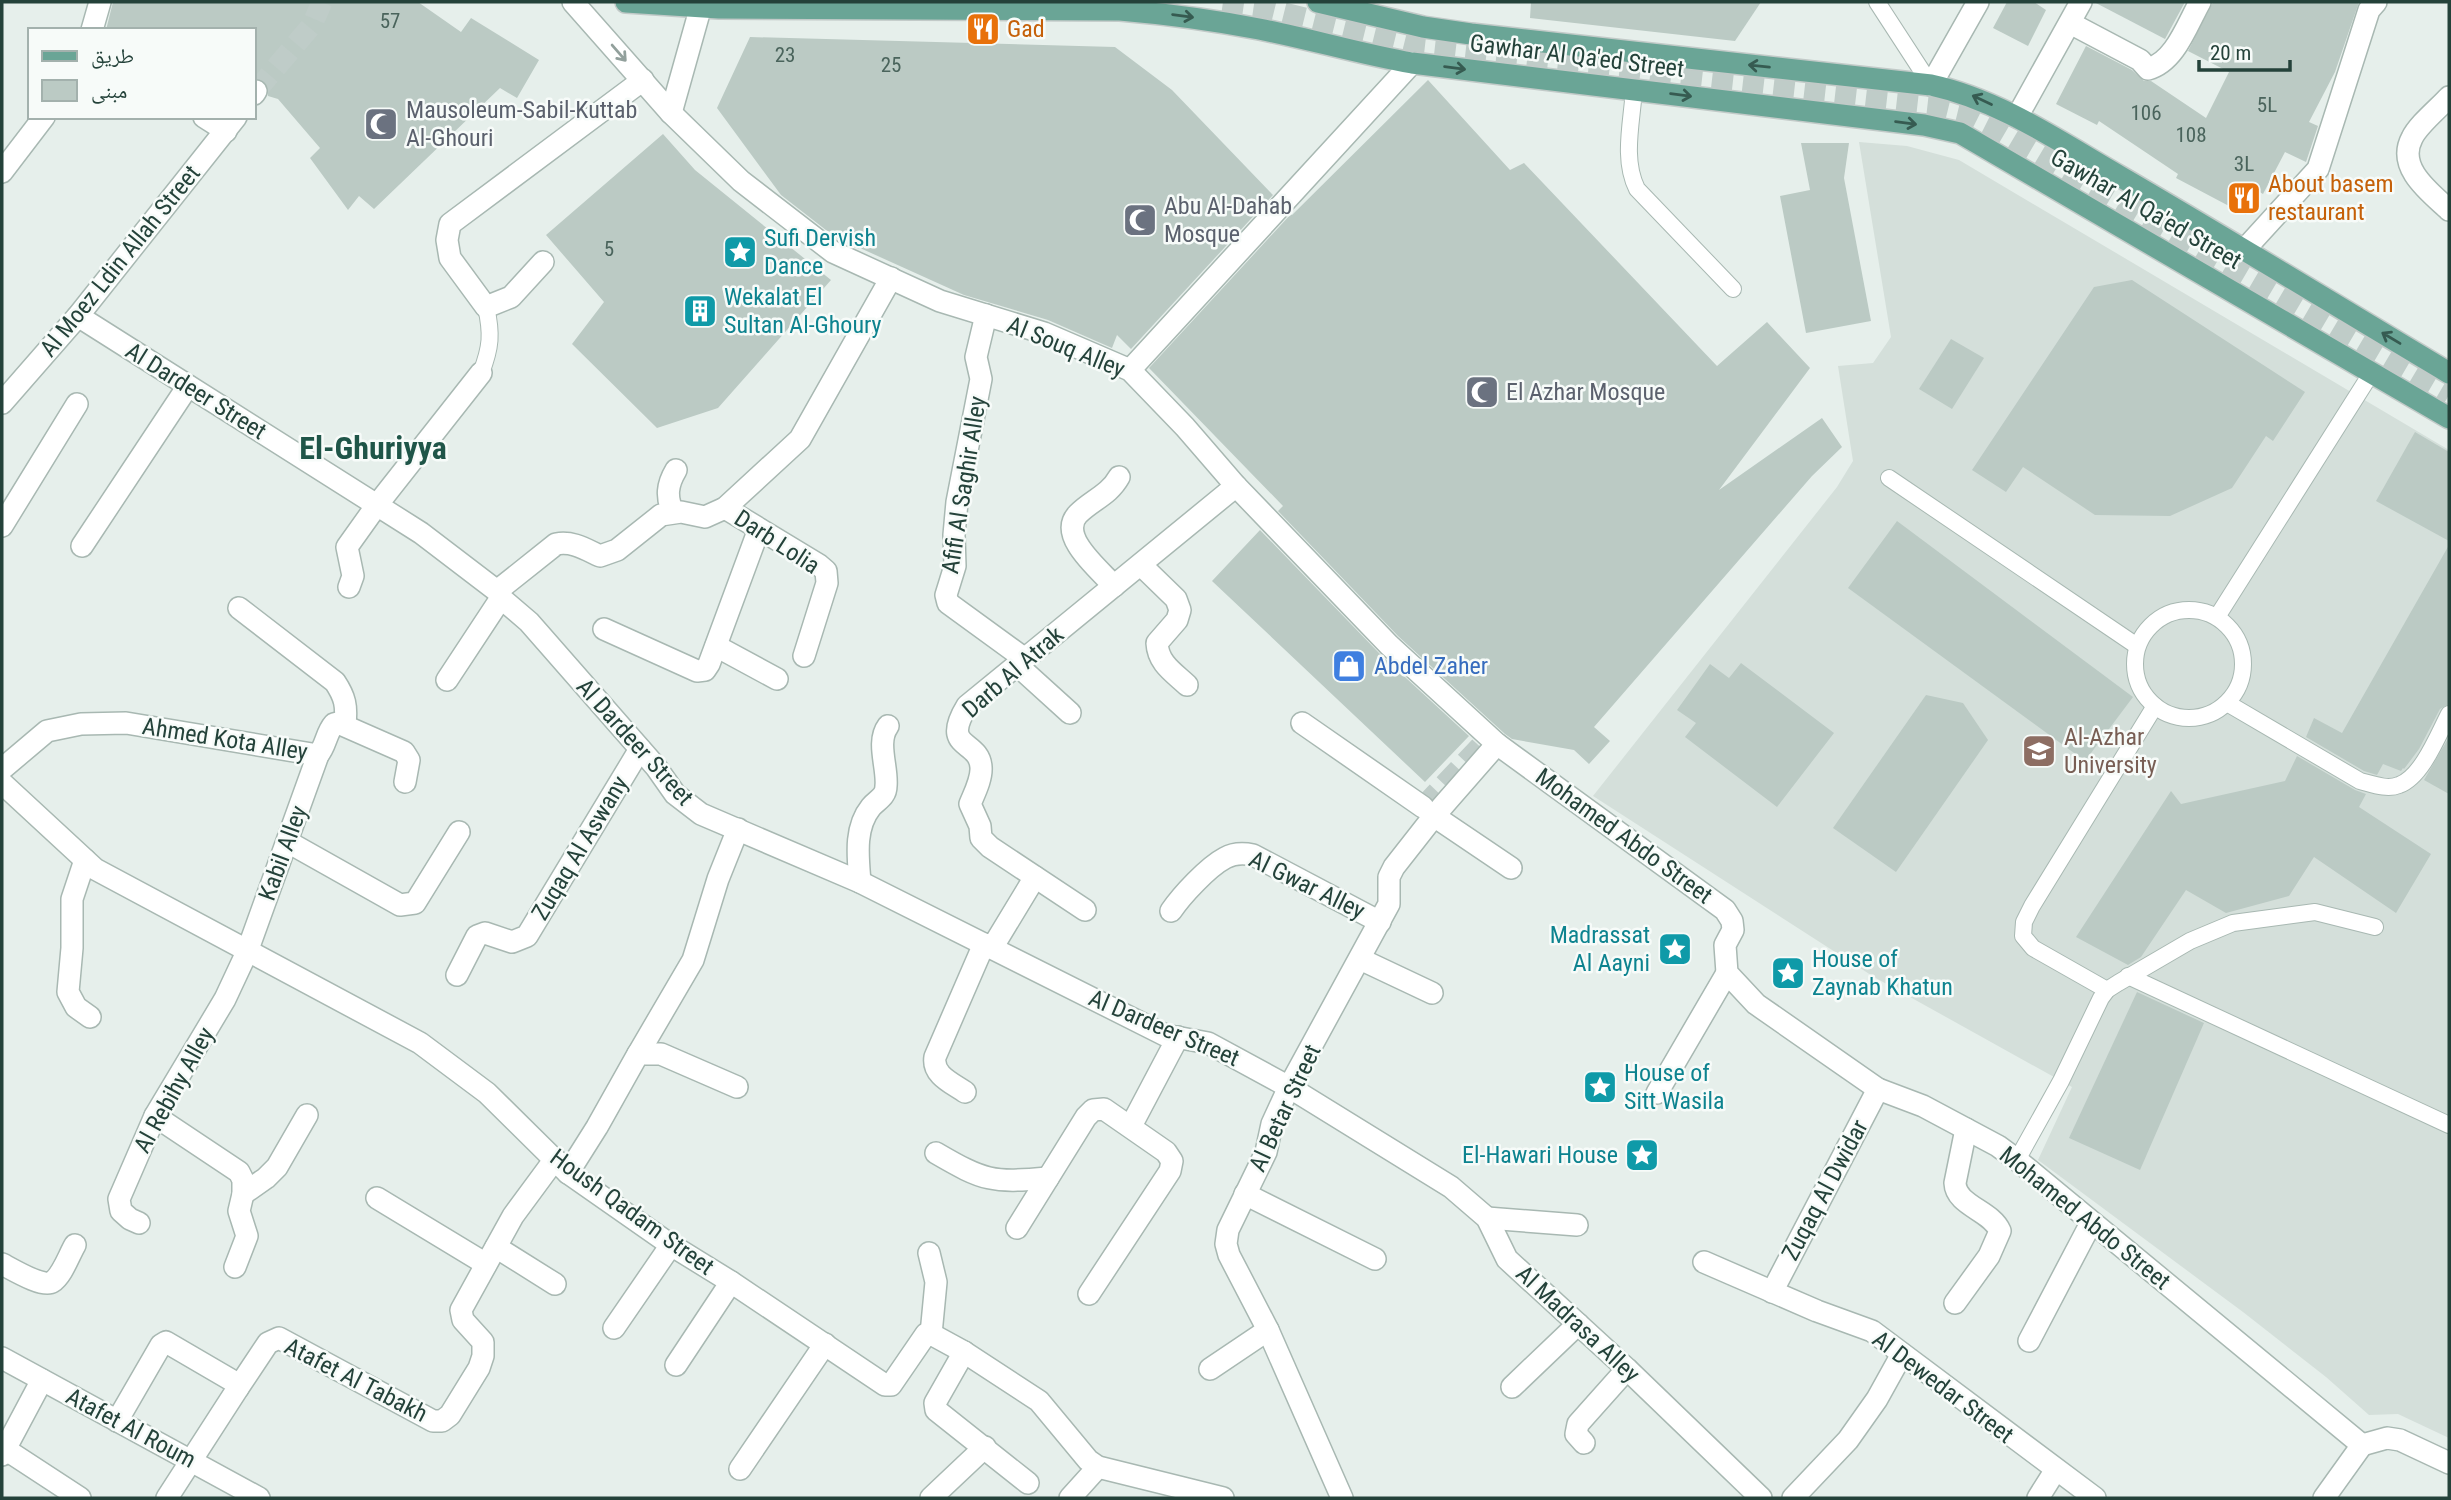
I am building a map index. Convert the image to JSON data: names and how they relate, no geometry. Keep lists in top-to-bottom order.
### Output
{
  "streets": {
    "main road": ["Gawhar Al Qa'ed Street"],
    "street": [
      "Al Moez Ldin Allah Street",
      "Al Souq Alley",
      "Al Dardeer Street",
      "Afifi Al Saghir Alley",
      "Darb Lolia",
      "Darb Al Atrak",
      "Ahmed Kota Alley",
      "Mohamed Abdo Street",
      "Zuqaq Al Aswany",
      "Kabil Alley",
      "Al Gwar Alley",
      "Al Rebihy Alley",
      "Al Betar Street",
      "Zuqaq Al Dwidar",
      "Housh Qadam Street",
      "Al Madrasa Alley",
      "Atafet Al Tabakh",
      "Al Dewedar Street",
      "Atafet Al Roum"
    ]
  },
  "crossings": [
    ["Al Moez Ldin Allah Street", "Al Dardeer Street"],
    ["Al Souq Alley", "Afifi Al Saghir Alley"],
    ["Al Souq Alley", "Darb Al Atrak"],
    ["Al Souq Alley", "Mohamed Abdo Street"],
    ["Al Souq Alley", "Al Betar Street"],
    ["Al Dardeer Street", "Zuqaq Al Aswany"],
    ["Al Dardeer Street", "Al Betar Street"],
    ["Al Dardeer Street", "Al Madrasa Alley"],
    ["Al Dardeer Street", "Atafet Al Tabakh"],
    ["Afifi Al Saghir Alley", "Darb Al Atrak"],
    ["Ahmed Kota Alley", "Kabil Alley"],
    ["Mohamed Abdo Street", "Al Betar Street"],
    ["Mohamed Abdo Street", "Zuqaq Al Dwidar"],
    ["Kabil Alley", "Al Rebihy Alley"],
    ["Kabil Alley", "Housh Qadam Street"],
    ["Al Gwar Alley", "Al Betar Street"],
    ["Al Rebihy Alley", "Housh Qadam Street"],
    ["Al Betar Street", "Al Madrasa Alley"],
    ["Zuqaq Al Dwidar", "Al Dewedar Street"],
    ["Housh Qadam Street", "Atafet Al Tabakh"]
  ],
  "districts": ["El-Ghuriyya"],
  "places": {
    "restaurant": ["Gad", "About basem restaurant"],
    "mosque": ["Mausoleum-Sabil-Kuttab Al-Ghouri", "Abu Al-Dahab Mosque", "El Azhar Mosque"],
    "place": [
      "Sufi Dervish Dance",
      "Madrassat Al Aayni",
      "House of Zaynab Khatun",
      "House of Sitt Wasila",
      "El-Hawari House"
    ],
    "building": ["Wekalat El Sultan Al-Ghoury"],
    "shop": ["Abdel Zaher"],
    "school or university": ["Al-Azhar University"]
  },
  "house_numbers": [
    "57",
    "23",
    "25",
    "5L",
    "106",
    "108",
    "3L",
    "5"
  ],
  "legend": ["طريق", "مبنى"],
  "scale_bar": "20 m"
}
